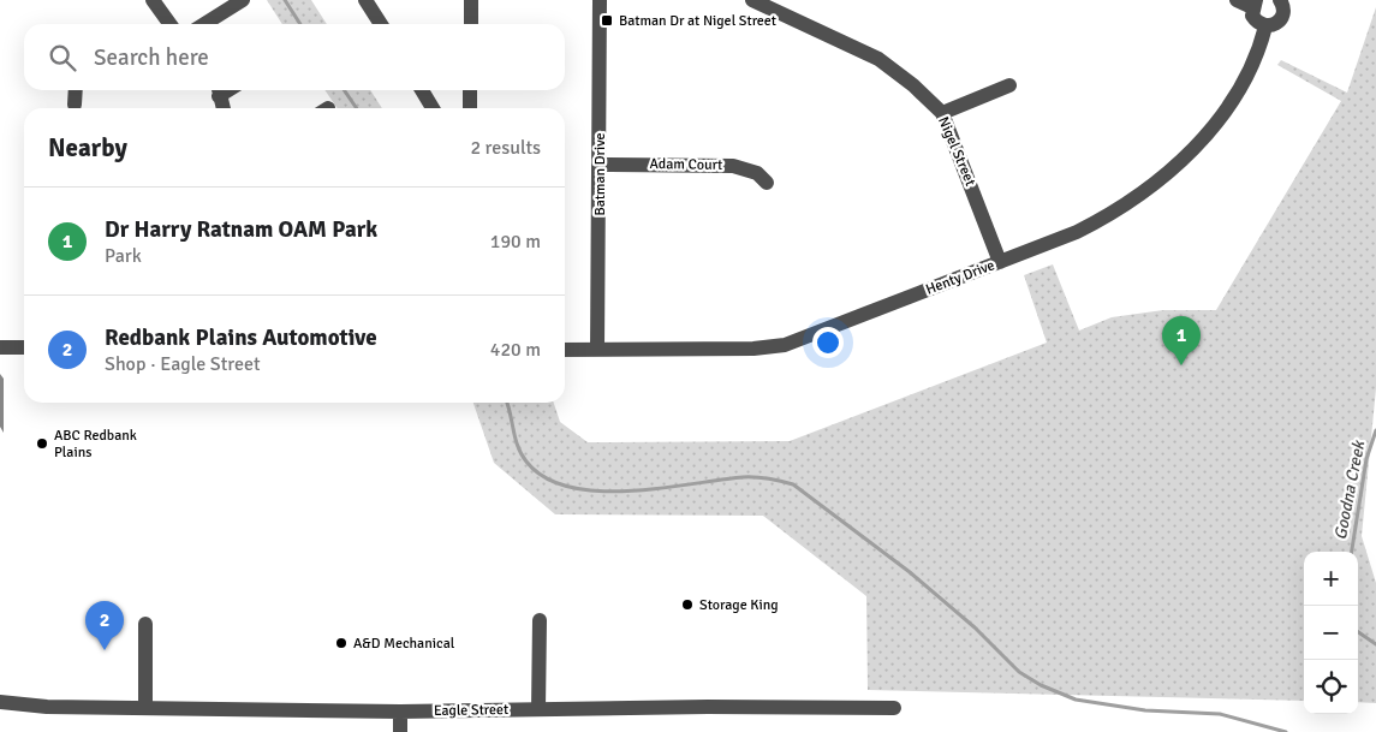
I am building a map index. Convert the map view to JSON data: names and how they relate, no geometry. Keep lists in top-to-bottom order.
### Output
{
  "streets": {
    "street": [
      "Nigel Street",
      "Adam Court",
      "Batman Drive",
      "Henty Drive",
      "Eagle Street"
    ]
  },
  "crossings": [
    ["Nigel Street", "Henty Drive"],
    ["Adam Court", "Batman Drive"],
    ["Batman Drive", "Henty Drive"]
  ],
  "water": ["Goodna Creek"],
  "places": {
    "transit": ["Batman Dr at Nigel Street"],
    "other": ["ABC Redbank Plains", "Storage King", "A&D Mechanical"]
  },
  "page": {
    "search": "Search here",
    "heading": ["Nearby", "2 results"],
    "list": [
      {
        "mark": "1",
        "name": "Dr Harry Ratnam OAM Park",
        "note": "Park",
        "value": "190 m"
      },
      {
        "mark": "2",
        "name": "Redbank Plains Automotive",
        "note": "Shop · Eagle Street",
        "value": "420 m"
      }
    ],
    "pins": ["1", "2"],
    "map_buttons": ["+", "−"]
  }
}
